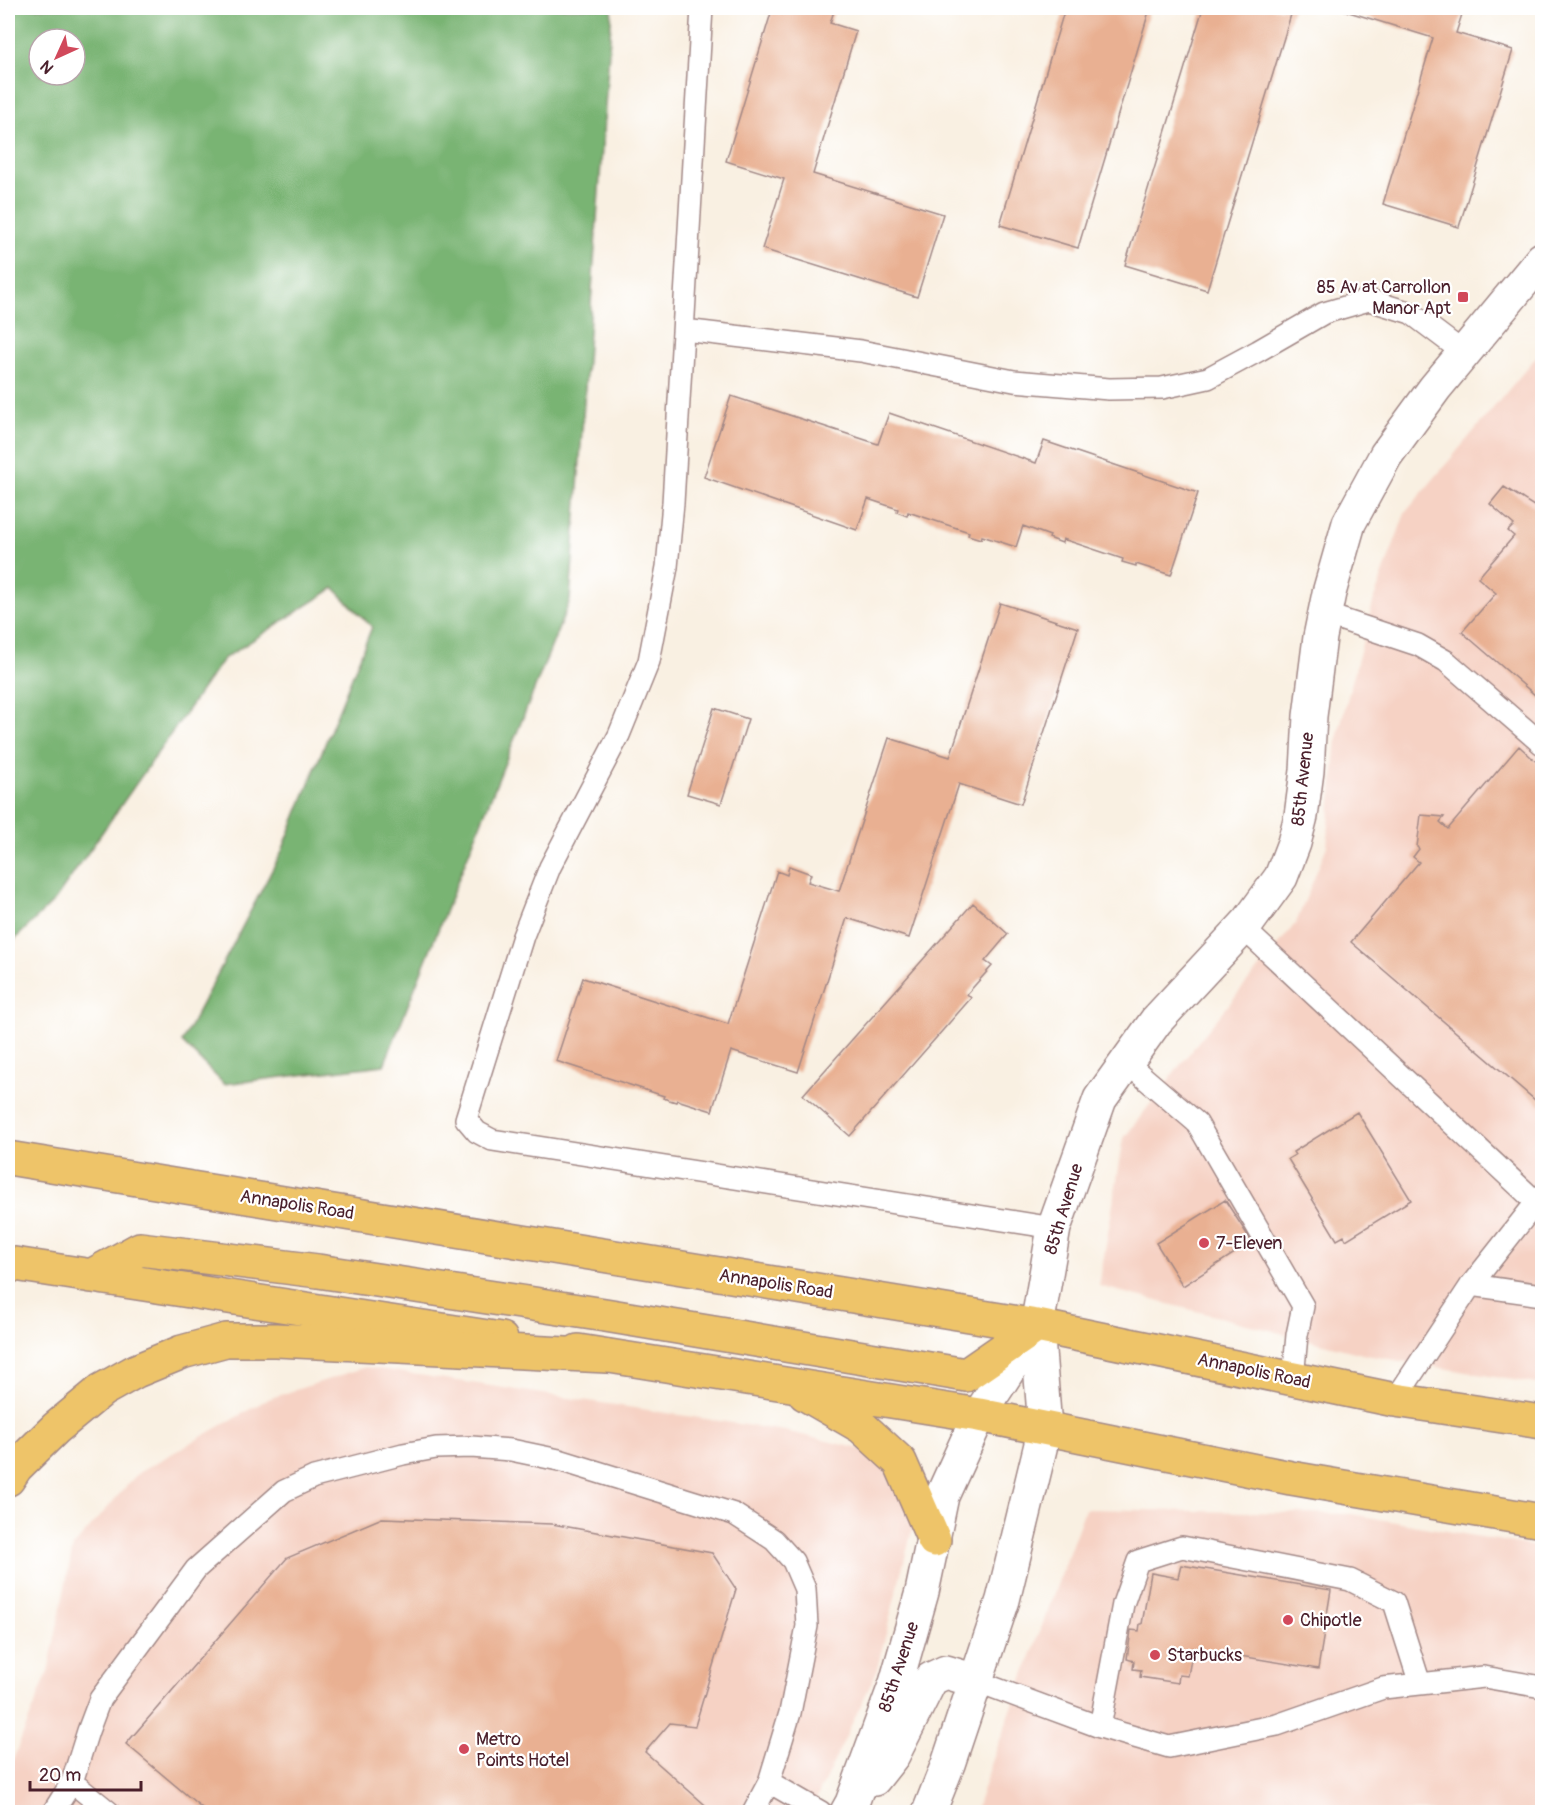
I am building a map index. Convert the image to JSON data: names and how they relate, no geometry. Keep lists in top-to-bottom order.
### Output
{
  "streets": {
    "main road": ["Annapolis Road"],
    "street": ["85th Avenue"]
  },
  "crossings": [
    ["85th Avenue", "Annapolis Road"]
  ],
  "places": {
    "transit": ["85 Av at Carrollon Manor Apt"],
    "other": [
      "7-Eleven",
      "Chipotle",
      "Starbucks",
      "Metro Points Hotel"
    ]
  },
  "scale_bar": "20 m",
  "north": "bottom left"
}
